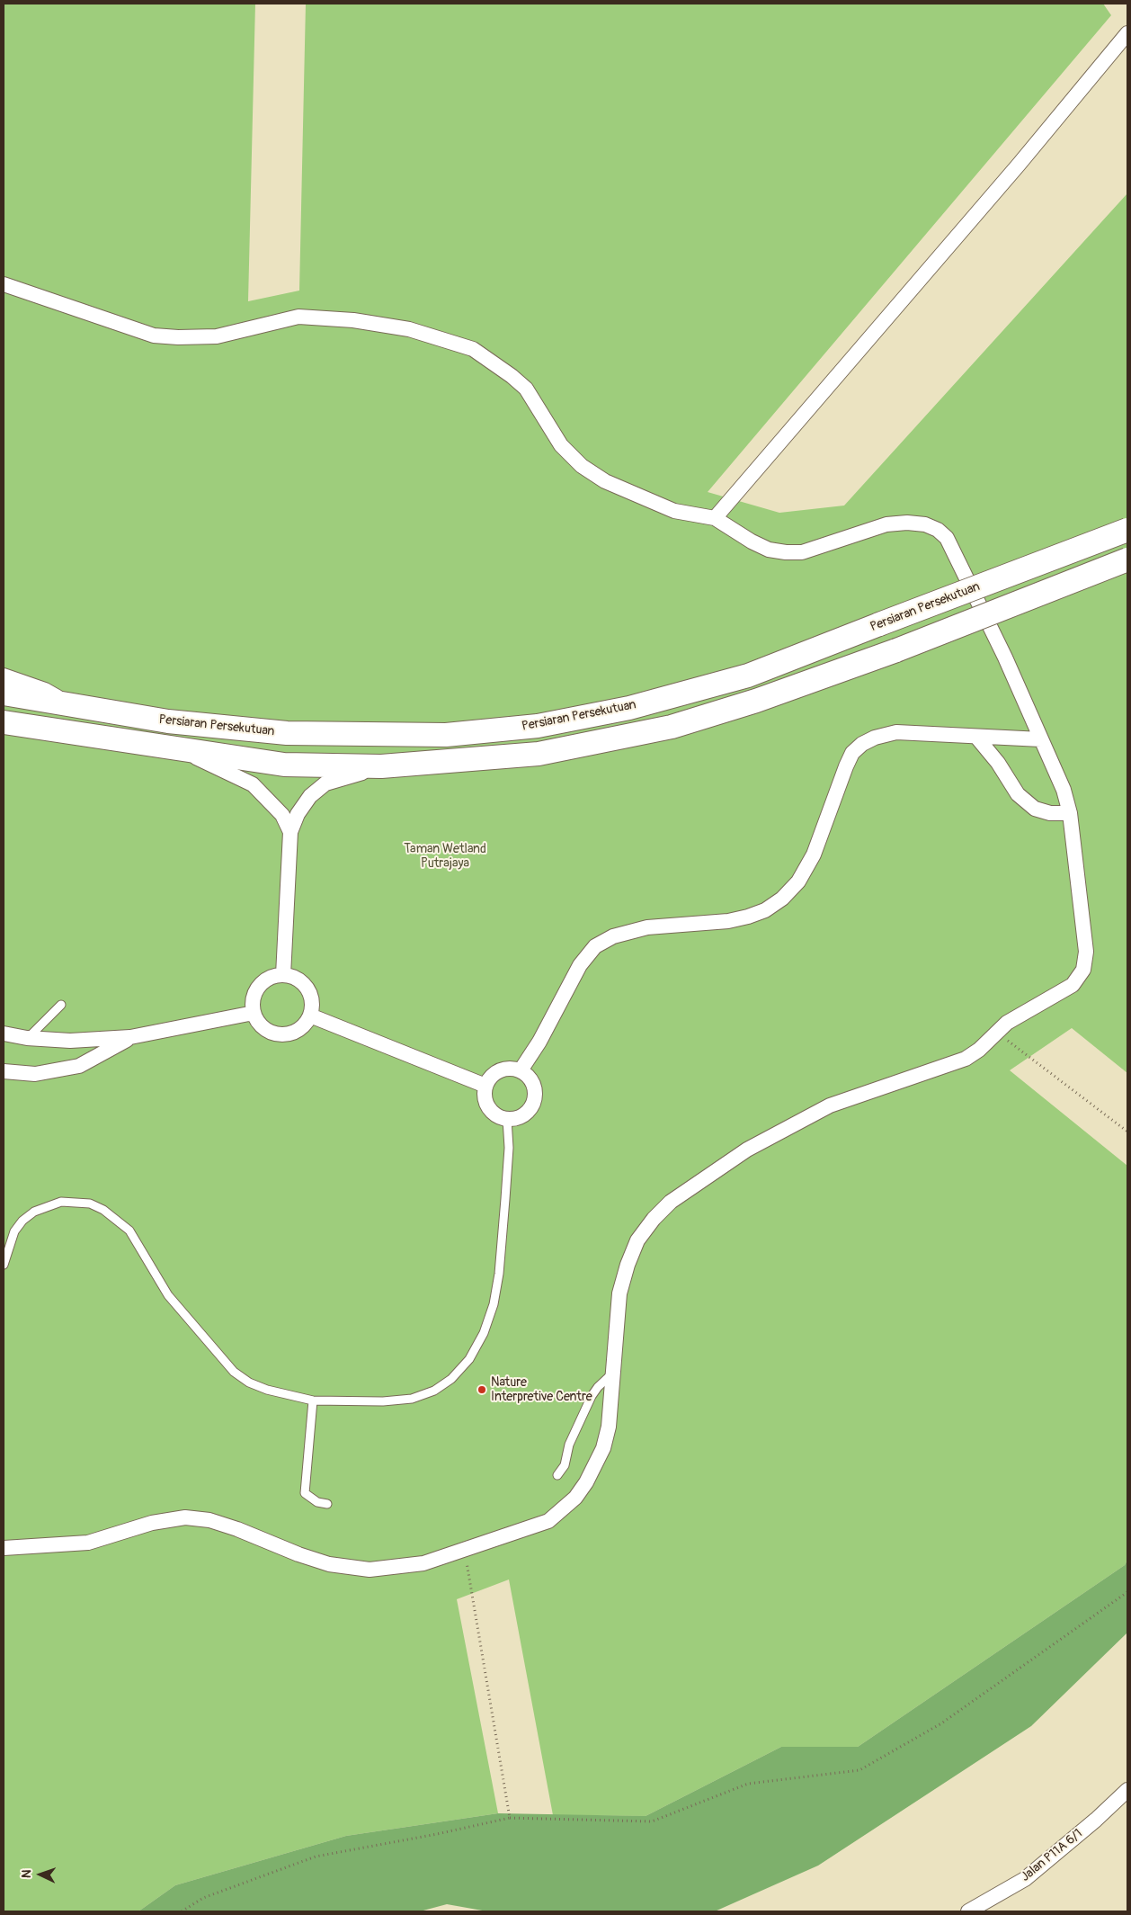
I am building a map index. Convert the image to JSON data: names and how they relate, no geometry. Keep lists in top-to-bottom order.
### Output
{
  "streets": {
    "main road": ["Persiaran Persekutuan"],
    "street": ["Jalan P11A 6/1"]
  },
  "parks": ["Taman Wetland Putrajaya"],
  "places": ["Nature Interpretive Centre"],
  "north": "left"
}
